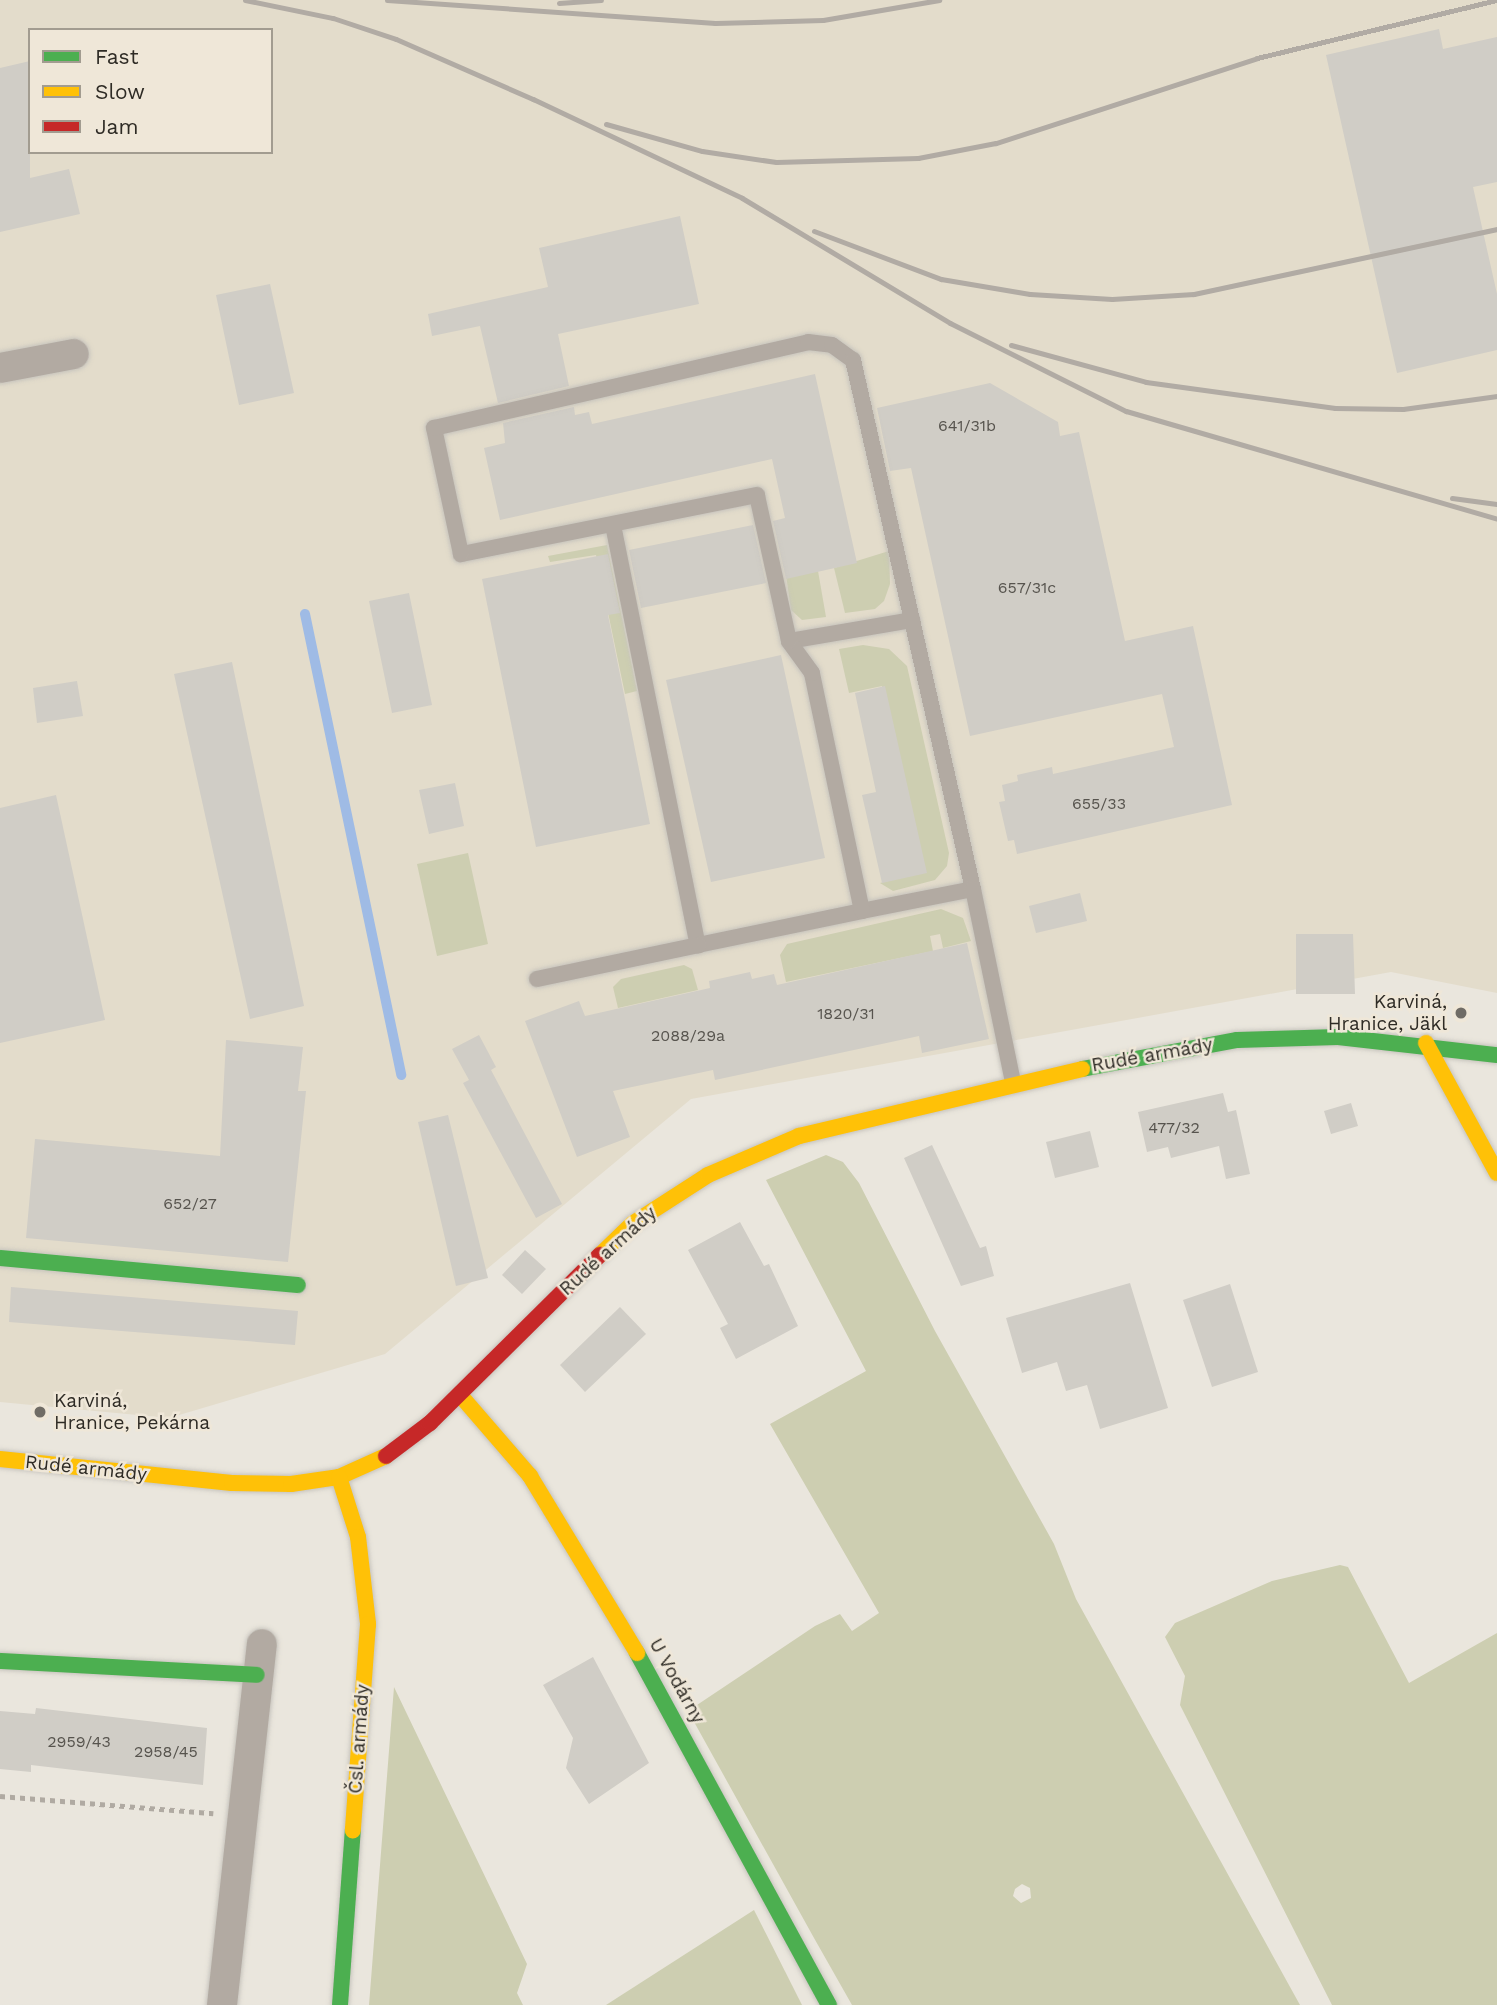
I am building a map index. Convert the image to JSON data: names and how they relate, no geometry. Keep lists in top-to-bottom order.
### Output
{
  "streets": {
    "street": ["Rudé armády", "U Vodárny", "Čsl. armády"]
  },
  "crossings": [
    ["Rudé armády", "U Vodárny"],
    ["Rudé armády", "Čsl. armády"]
  ],
  "places": ["Karviná, Hranice, Jäkl", "Karviná, Hranice, Pekárna"],
  "house_numbers": [
    "641/31b",
    "657/31c",
    "655/33",
    "1820/31",
    "2088/29a",
    "477/32",
    "652/27",
    "2959/43",
    "2958/45"
  ],
  "legend": ["Fast", "Slow", "Jam"]
}
